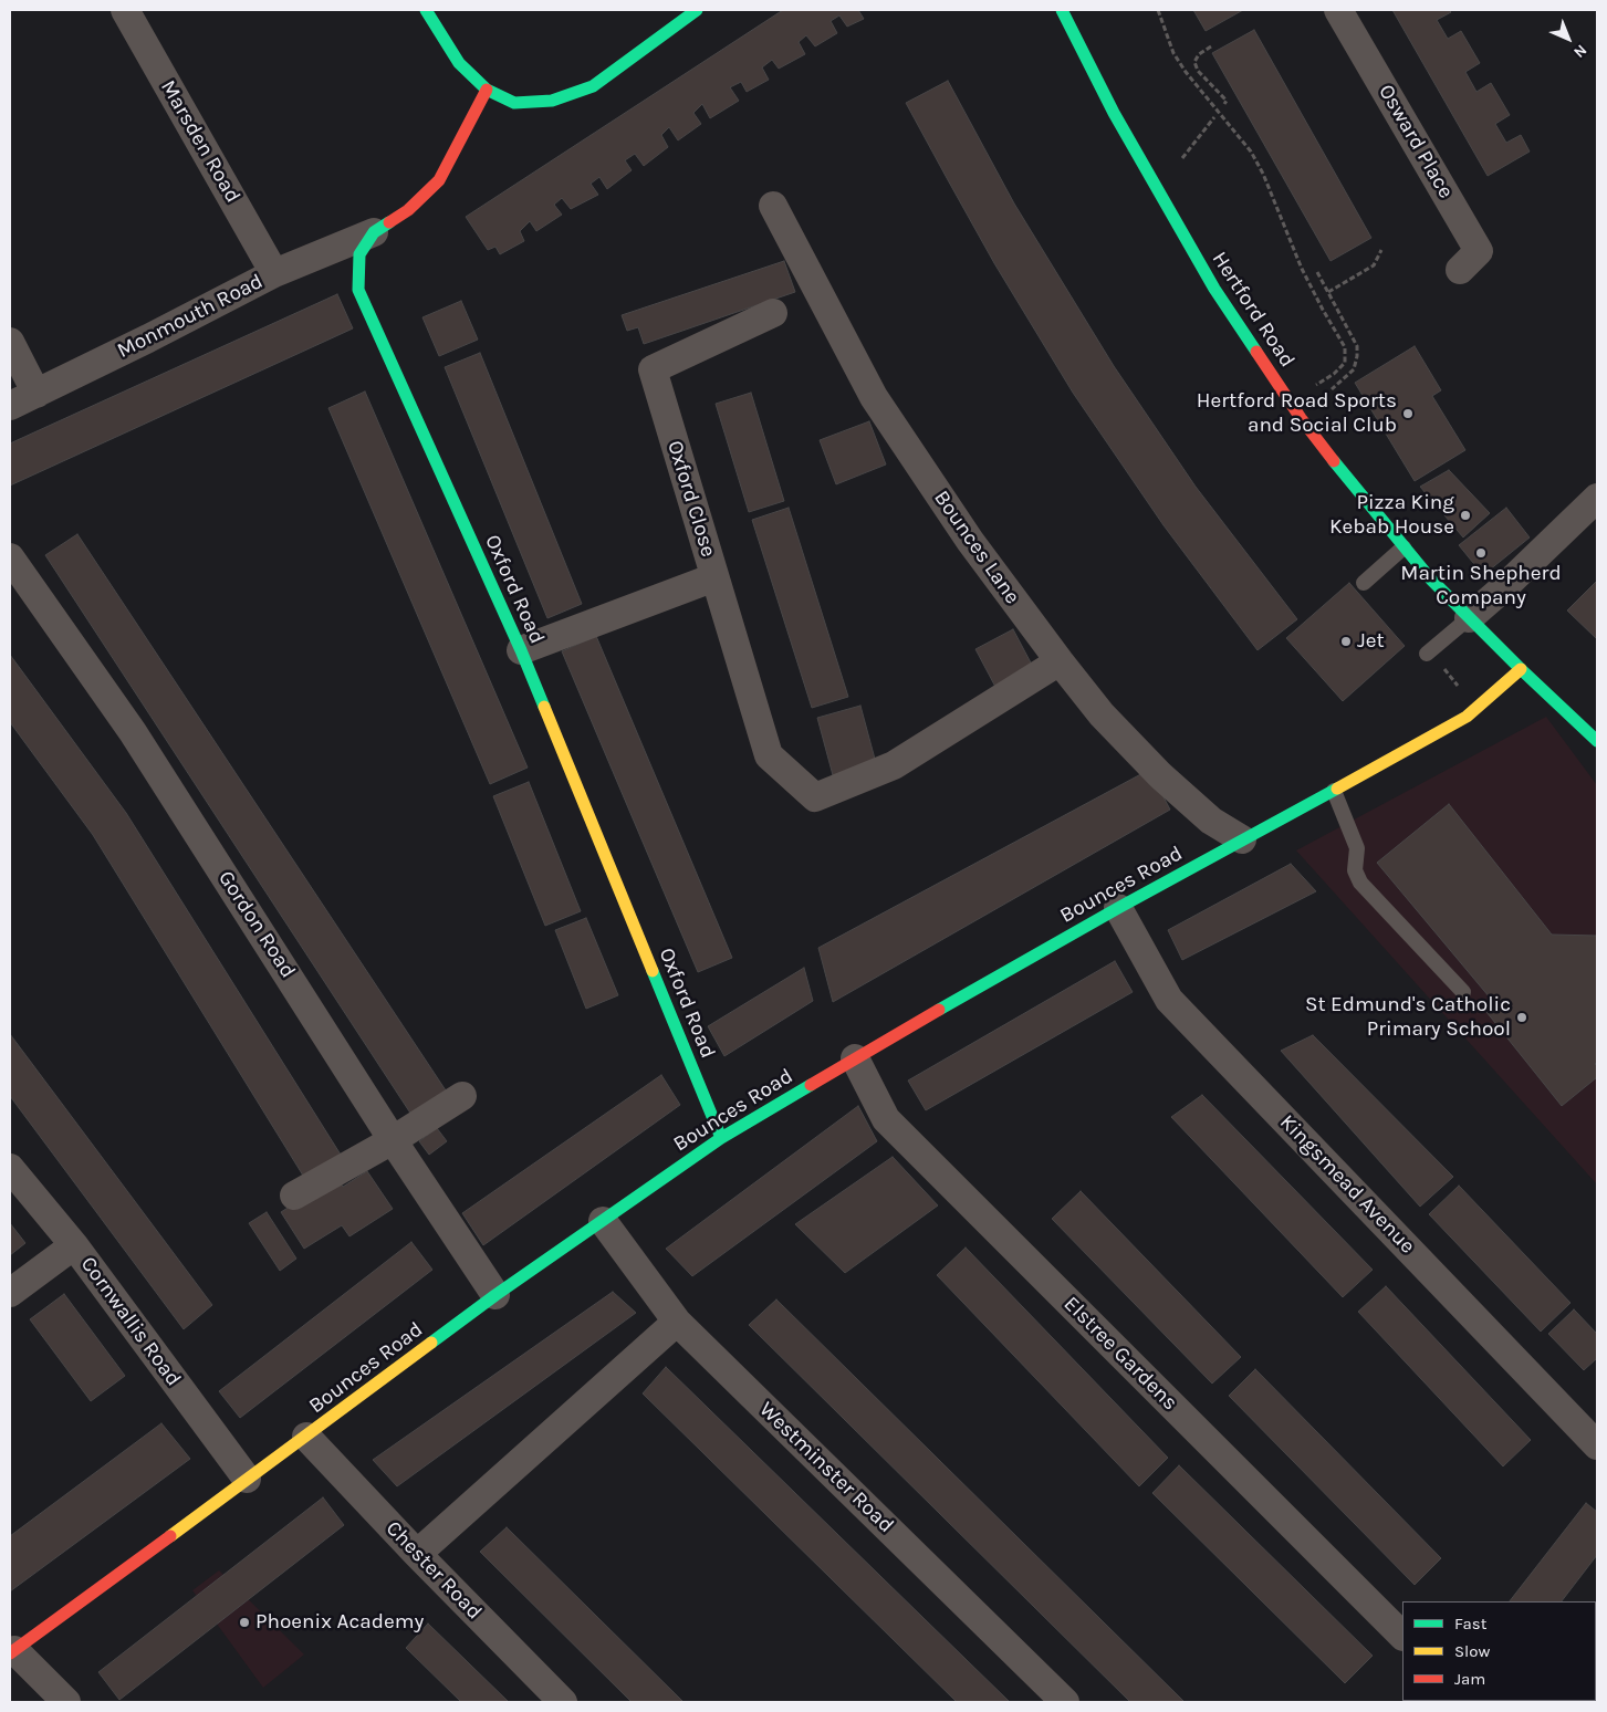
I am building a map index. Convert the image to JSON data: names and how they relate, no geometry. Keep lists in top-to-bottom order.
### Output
{
  "streets": {
    "street": [
      "Marsden Road",
      "Osward Place",
      "Hertford Road",
      "Monmouth Road",
      "Oxford Close",
      "Bounces Lane",
      "Oxford Road",
      "Bounces Road",
      "Gordon Road",
      "Kingsmead Avenue",
      "Cornwallis Road",
      "Elstree Gardens",
      "Westminster Road",
      "Chester Road"
    ]
  },
  "crossings": [
    ["Marsden Road", "Monmouth Road"],
    ["Hertford Road", "Bounces Road"],
    ["Monmouth Road", "Oxford Road"],
    ["Oxford Close", "Bounces Lane"],
    ["Bounces Lane", "Bounces Road"],
    ["Oxford Road", "Bounces Road"],
    ["Bounces Road", "Gordon Road"],
    ["Bounces Road", "Kingsmead Avenue"],
    ["Bounces Road", "Cornwallis Road"],
    ["Bounces Road", "Elstree Gardens"],
    ["Bounces Road", "Westminster Road"],
    ["Bounces Road", "Chester Road"]
  ],
  "places": [
    "Hertford Road Sports and Social Club",
    "Pizza King Kebab House",
    "Martin Shepherd Company",
    "Jet",
    "St Edmund's Catholic Primary School",
    "Phoenix Academy"
  ],
  "legend": ["Fast", "Slow", "Jam"],
  "north": "bottom right"
}
